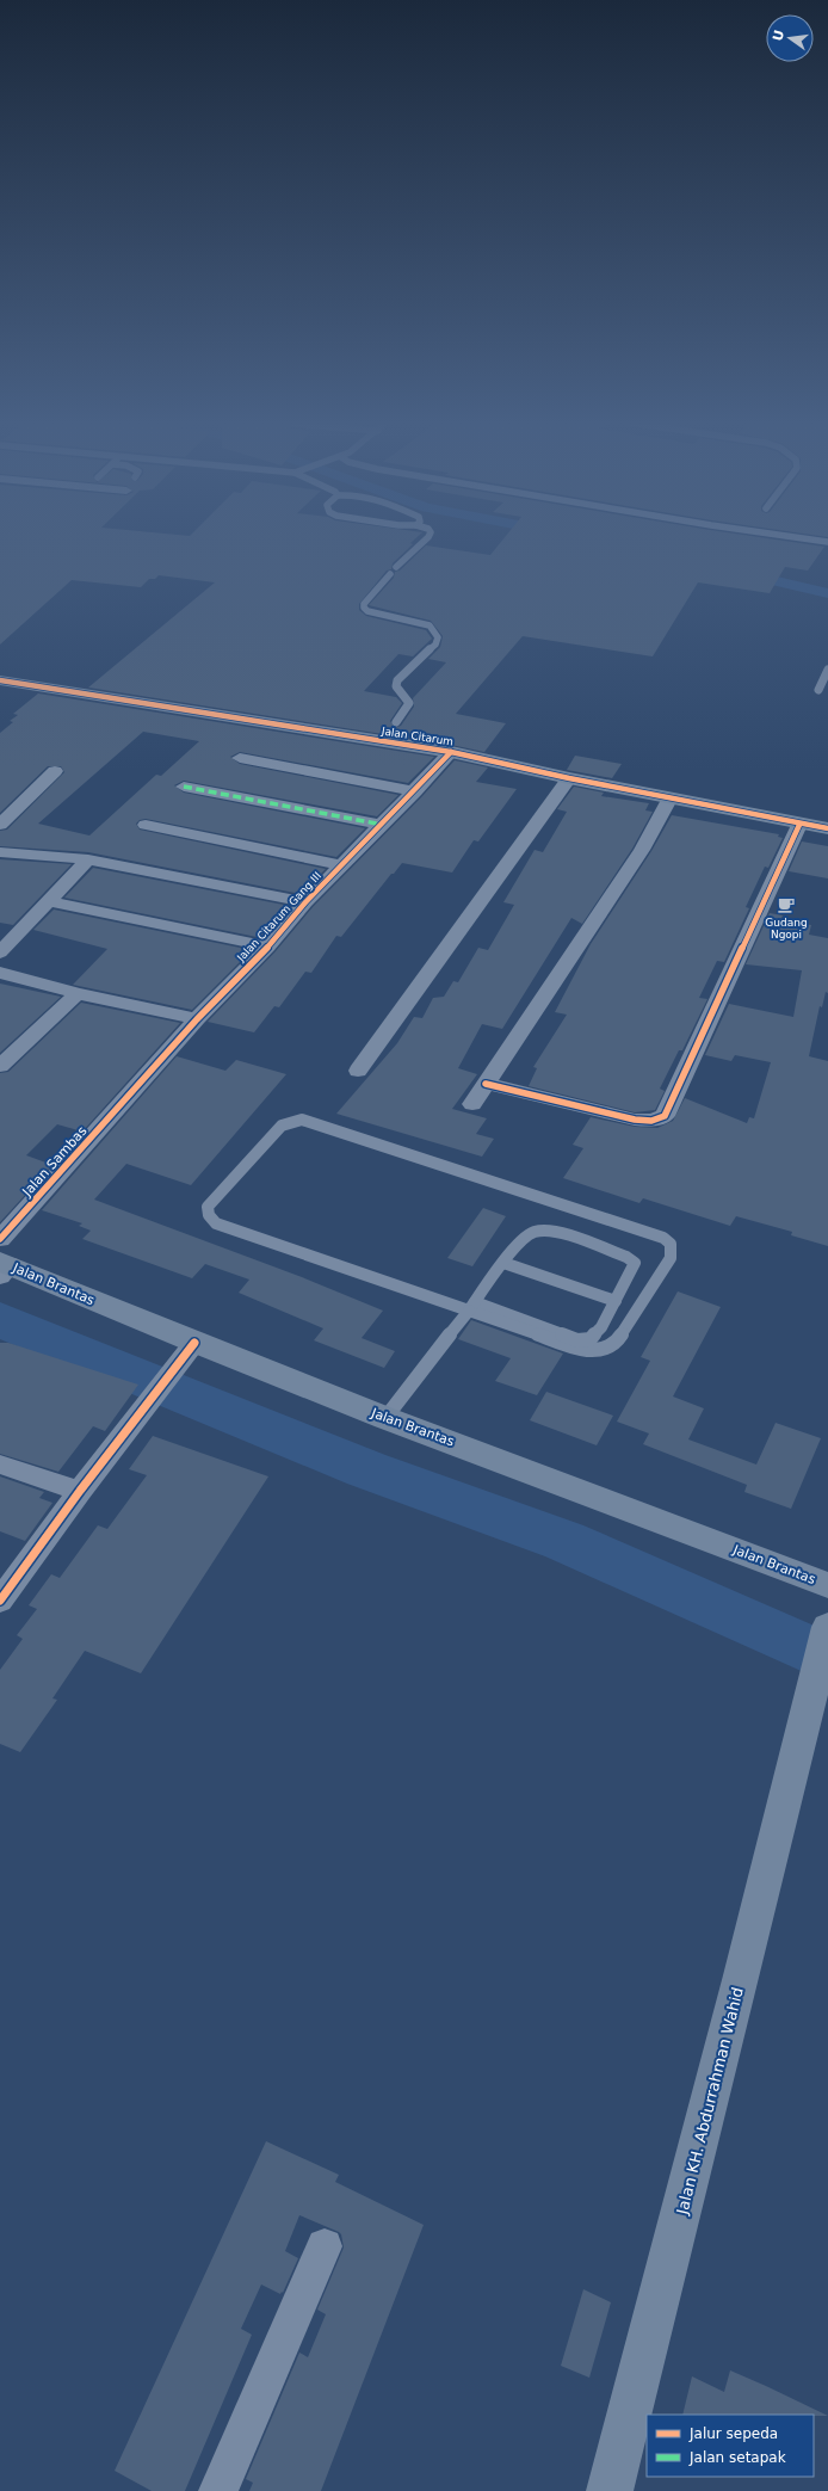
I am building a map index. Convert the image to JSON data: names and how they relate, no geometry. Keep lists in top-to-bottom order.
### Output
{
  "streets": {
    "main road": ["Jalan Citarum", "Jalan Brantas", "Jalan KH. Abdurrahman Wahid"],
    "street": ["Jalan Citarum Gang III", "Jalan Sambas"]
  },
  "crossings": [
    ["Jalan Citarum", "Jalan Citarum Gang III"],
    ["Jalan Citarum Gang III", "Jalan Sambas"]
  ],
  "places": {
    "cafe": ["Gudang Ngopi"]
  },
  "legend": ["Jalur sepeda", "Jalan setapak"],
  "north": "left"
}
